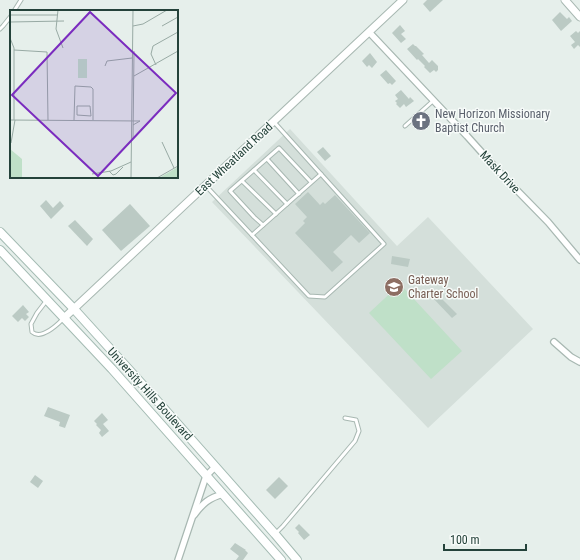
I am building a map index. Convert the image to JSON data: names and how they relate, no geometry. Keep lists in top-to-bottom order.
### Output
{
  "streets": {
    "main road": ["University Hills Boulevard"],
    "street": ["East Wheatland Road", "Mask Drive"]
  },
  "crossings": [
    ["East Wheatland Road", "Mask Drive"],
    ["East Wheatland Road", "University Hills Boulevard"]
  ],
  "places": {
    "church": ["New Horizon Missionary Baptist Church"],
    "school or university": ["Gateway Charter School"]
  },
  "scale_bar": "100 m"
}
